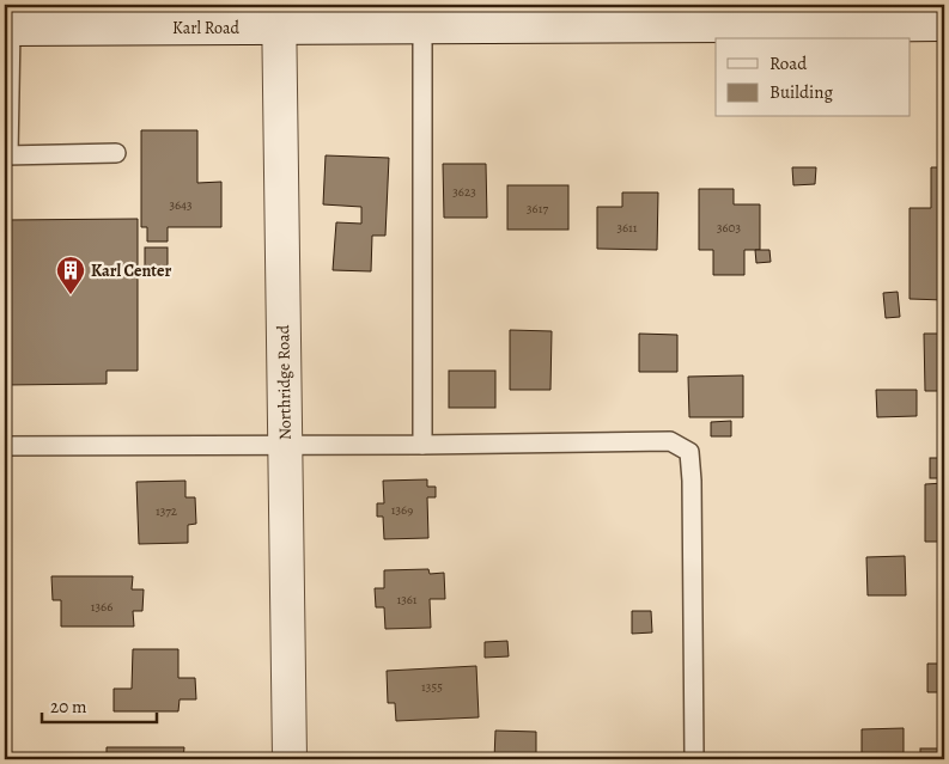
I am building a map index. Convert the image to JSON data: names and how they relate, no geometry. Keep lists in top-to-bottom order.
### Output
{
  "streets": {
    "main road": ["Karl Road", "Northridge Road"]
  },
  "crossings": [
    ["Karl Road", "Northridge Road"]
  ],
  "places": {
    "building": ["Karl Center"]
  },
  "house_numbers": [
    "3623",
    "3643",
    "3617",
    "3611",
    "3603",
    "1369",
    "1372",
    "1361",
    "1366",
    "1355"
  ],
  "legend": ["Road", "Building"],
  "scale_bar": "20 m"
}
